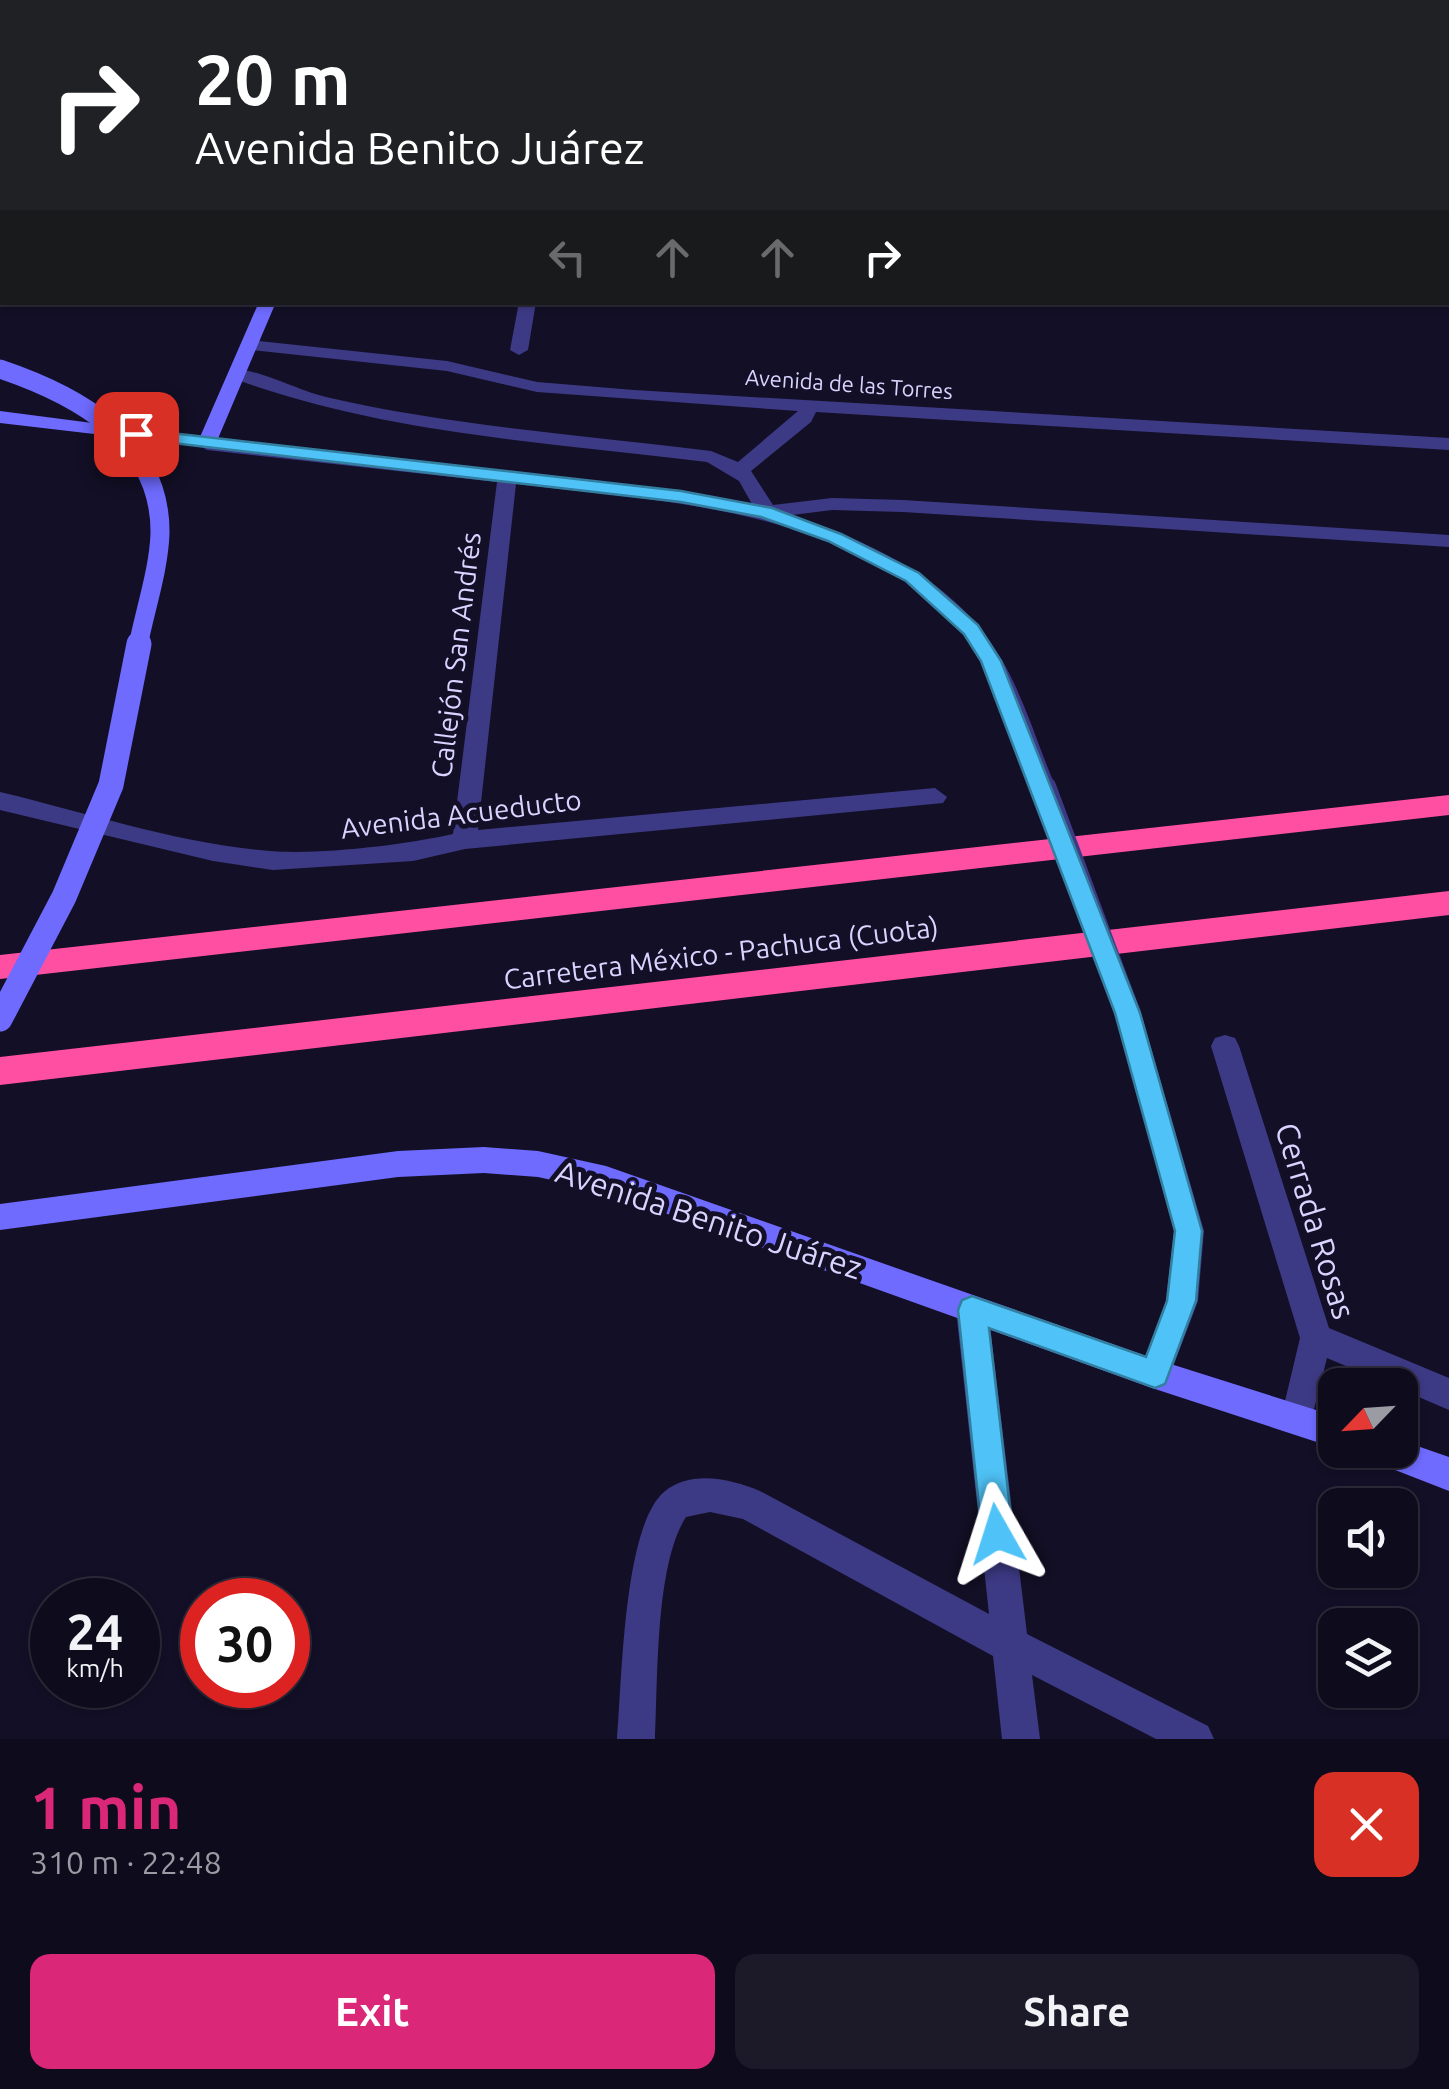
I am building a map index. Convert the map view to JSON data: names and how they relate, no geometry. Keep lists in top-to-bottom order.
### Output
{
  "streets": {
    "highway": ["Carretera México - Pachuca (Cuota)"],
    "street": [
      "Avenida de las Torres",
      "Callejón San Andrés",
      "Avenida Acueducto",
      "Avenida Benito Juárez",
      "Cerrada Rosas"
    ]
  },
  "crossings": [
    ["Callejón San Andrés", "Avenida Acueducto"],
    ["Avenida Benito Juárez", "Cerrada Rosas"]
  ],
  "north": "bottom left",
  "page": {
    "turn": ["20 m", "Avenida Benito Juárez"],
    "speed": "24 km/h",
    "limit": "30",
    "heading": ["1 min", "310 m · 22:48"],
    "buttons": ["Exit", "Share"]
  }
}
